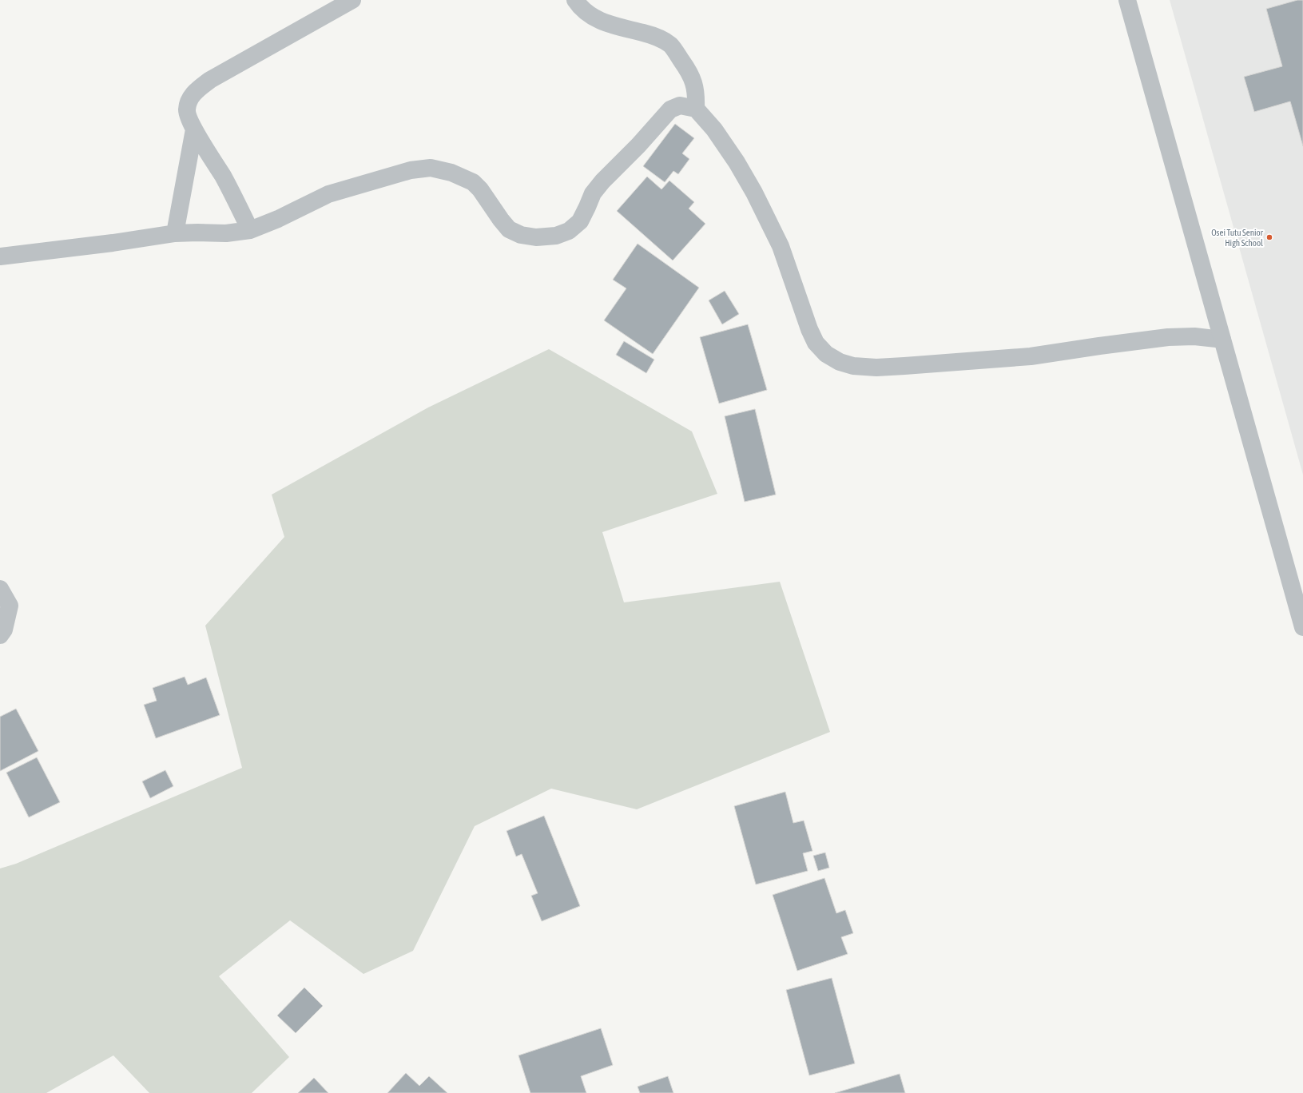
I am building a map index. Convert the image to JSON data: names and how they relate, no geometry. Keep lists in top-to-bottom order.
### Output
{
  "places": ["Osei Tutu Senior High School"]
}
